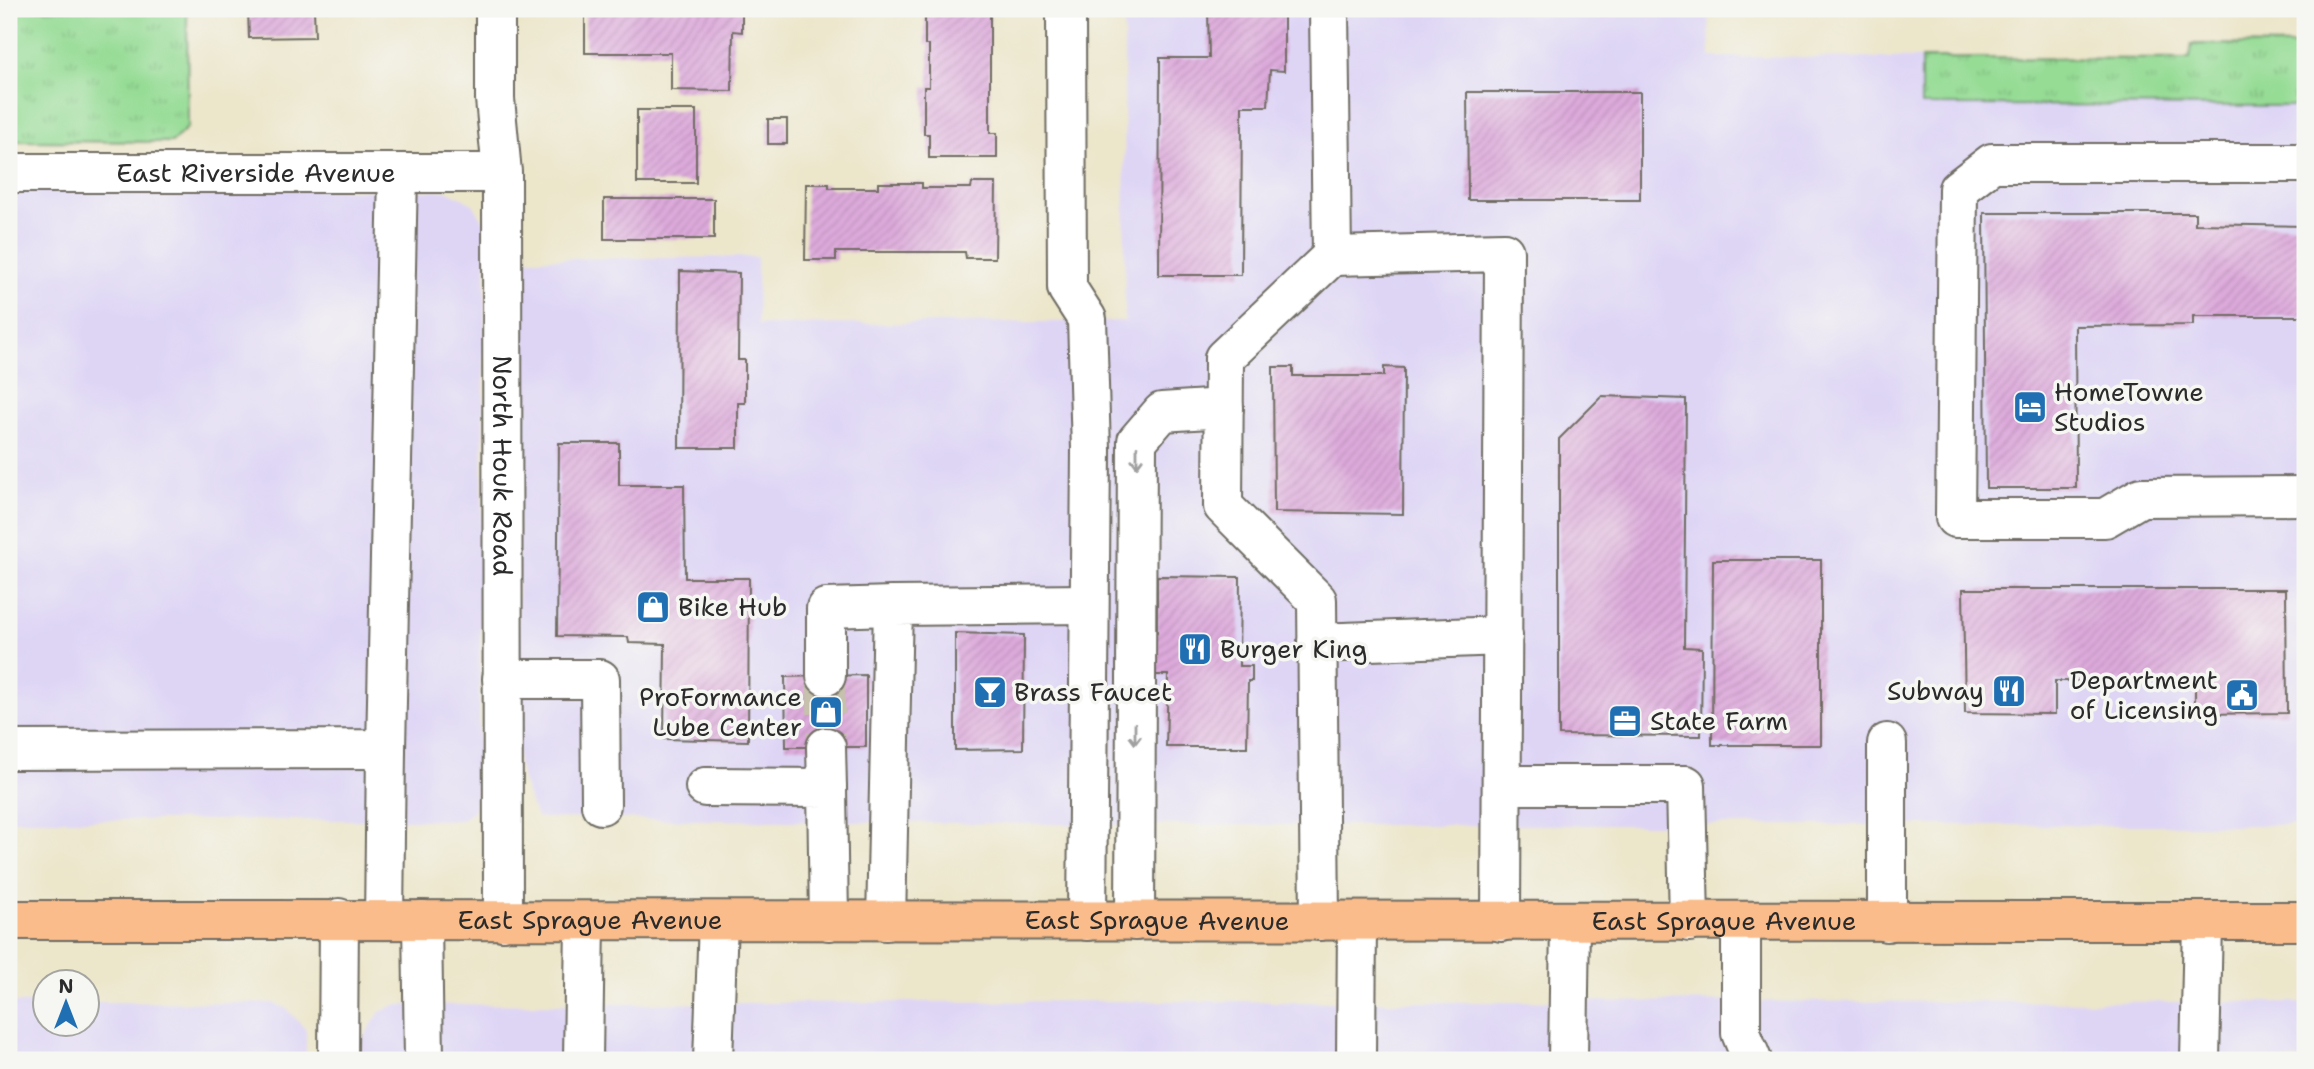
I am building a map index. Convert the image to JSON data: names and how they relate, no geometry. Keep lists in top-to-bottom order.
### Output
{
  "streets": {
    "main road": ["East Sprague Avenue"],
    "street": ["East Riverside Avenue", "North Houk Road"]
  },
  "crossings": [
    ["East Riverside Avenue", "North Houk Road"],
    ["North Houk Road", "East Sprague Avenue"]
  ],
  "places": {
    "hotel": ["HomeTowne Studios"],
    "shop": ["Bike Hub", "ProFormance Lube Center"],
    "restaurant": ["Burger King", "Subway"],
    "bar": ["Brass Faucet"],
    "public building": ["Department of Licensing"],
    "office": ["State Farm"]
  },
  "north": "top"
}
